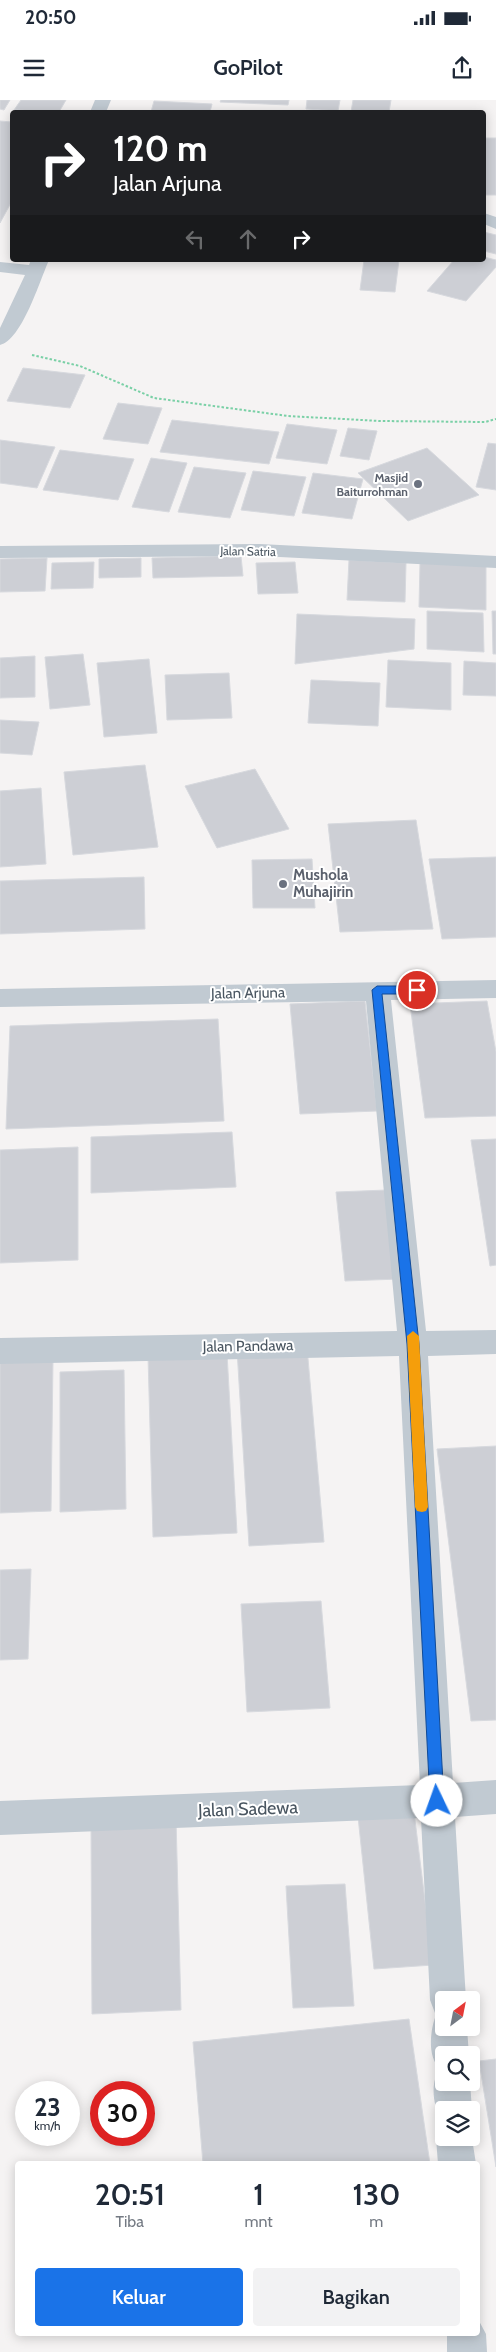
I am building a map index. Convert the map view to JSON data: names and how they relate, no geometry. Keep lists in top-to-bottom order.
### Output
{
  "streets": {
    "street": [
      "Jalan Satria",
      "Jalan Arjuna",
      "Jalan Pandawa",
      "Jalan Sadewa"
    ]
  },
  "places": ["Masjid Baiturrohman", "Mushola Muhajirin"],
  "north": "top right",
  "page": {
    "status": "20:50",
    "header": "GoPilot",
    "turn": ["120 m", "Jalan Arjuna"],
    "speed": "23 km/h",
    "limit": "30",
    "eta": [
      "20:51",
      "Tiba",
      "1",
      "mnt",
      "130",
      "m"
    ],
    "buttons": ["Keluar", "Bagikan"]
  }
}
